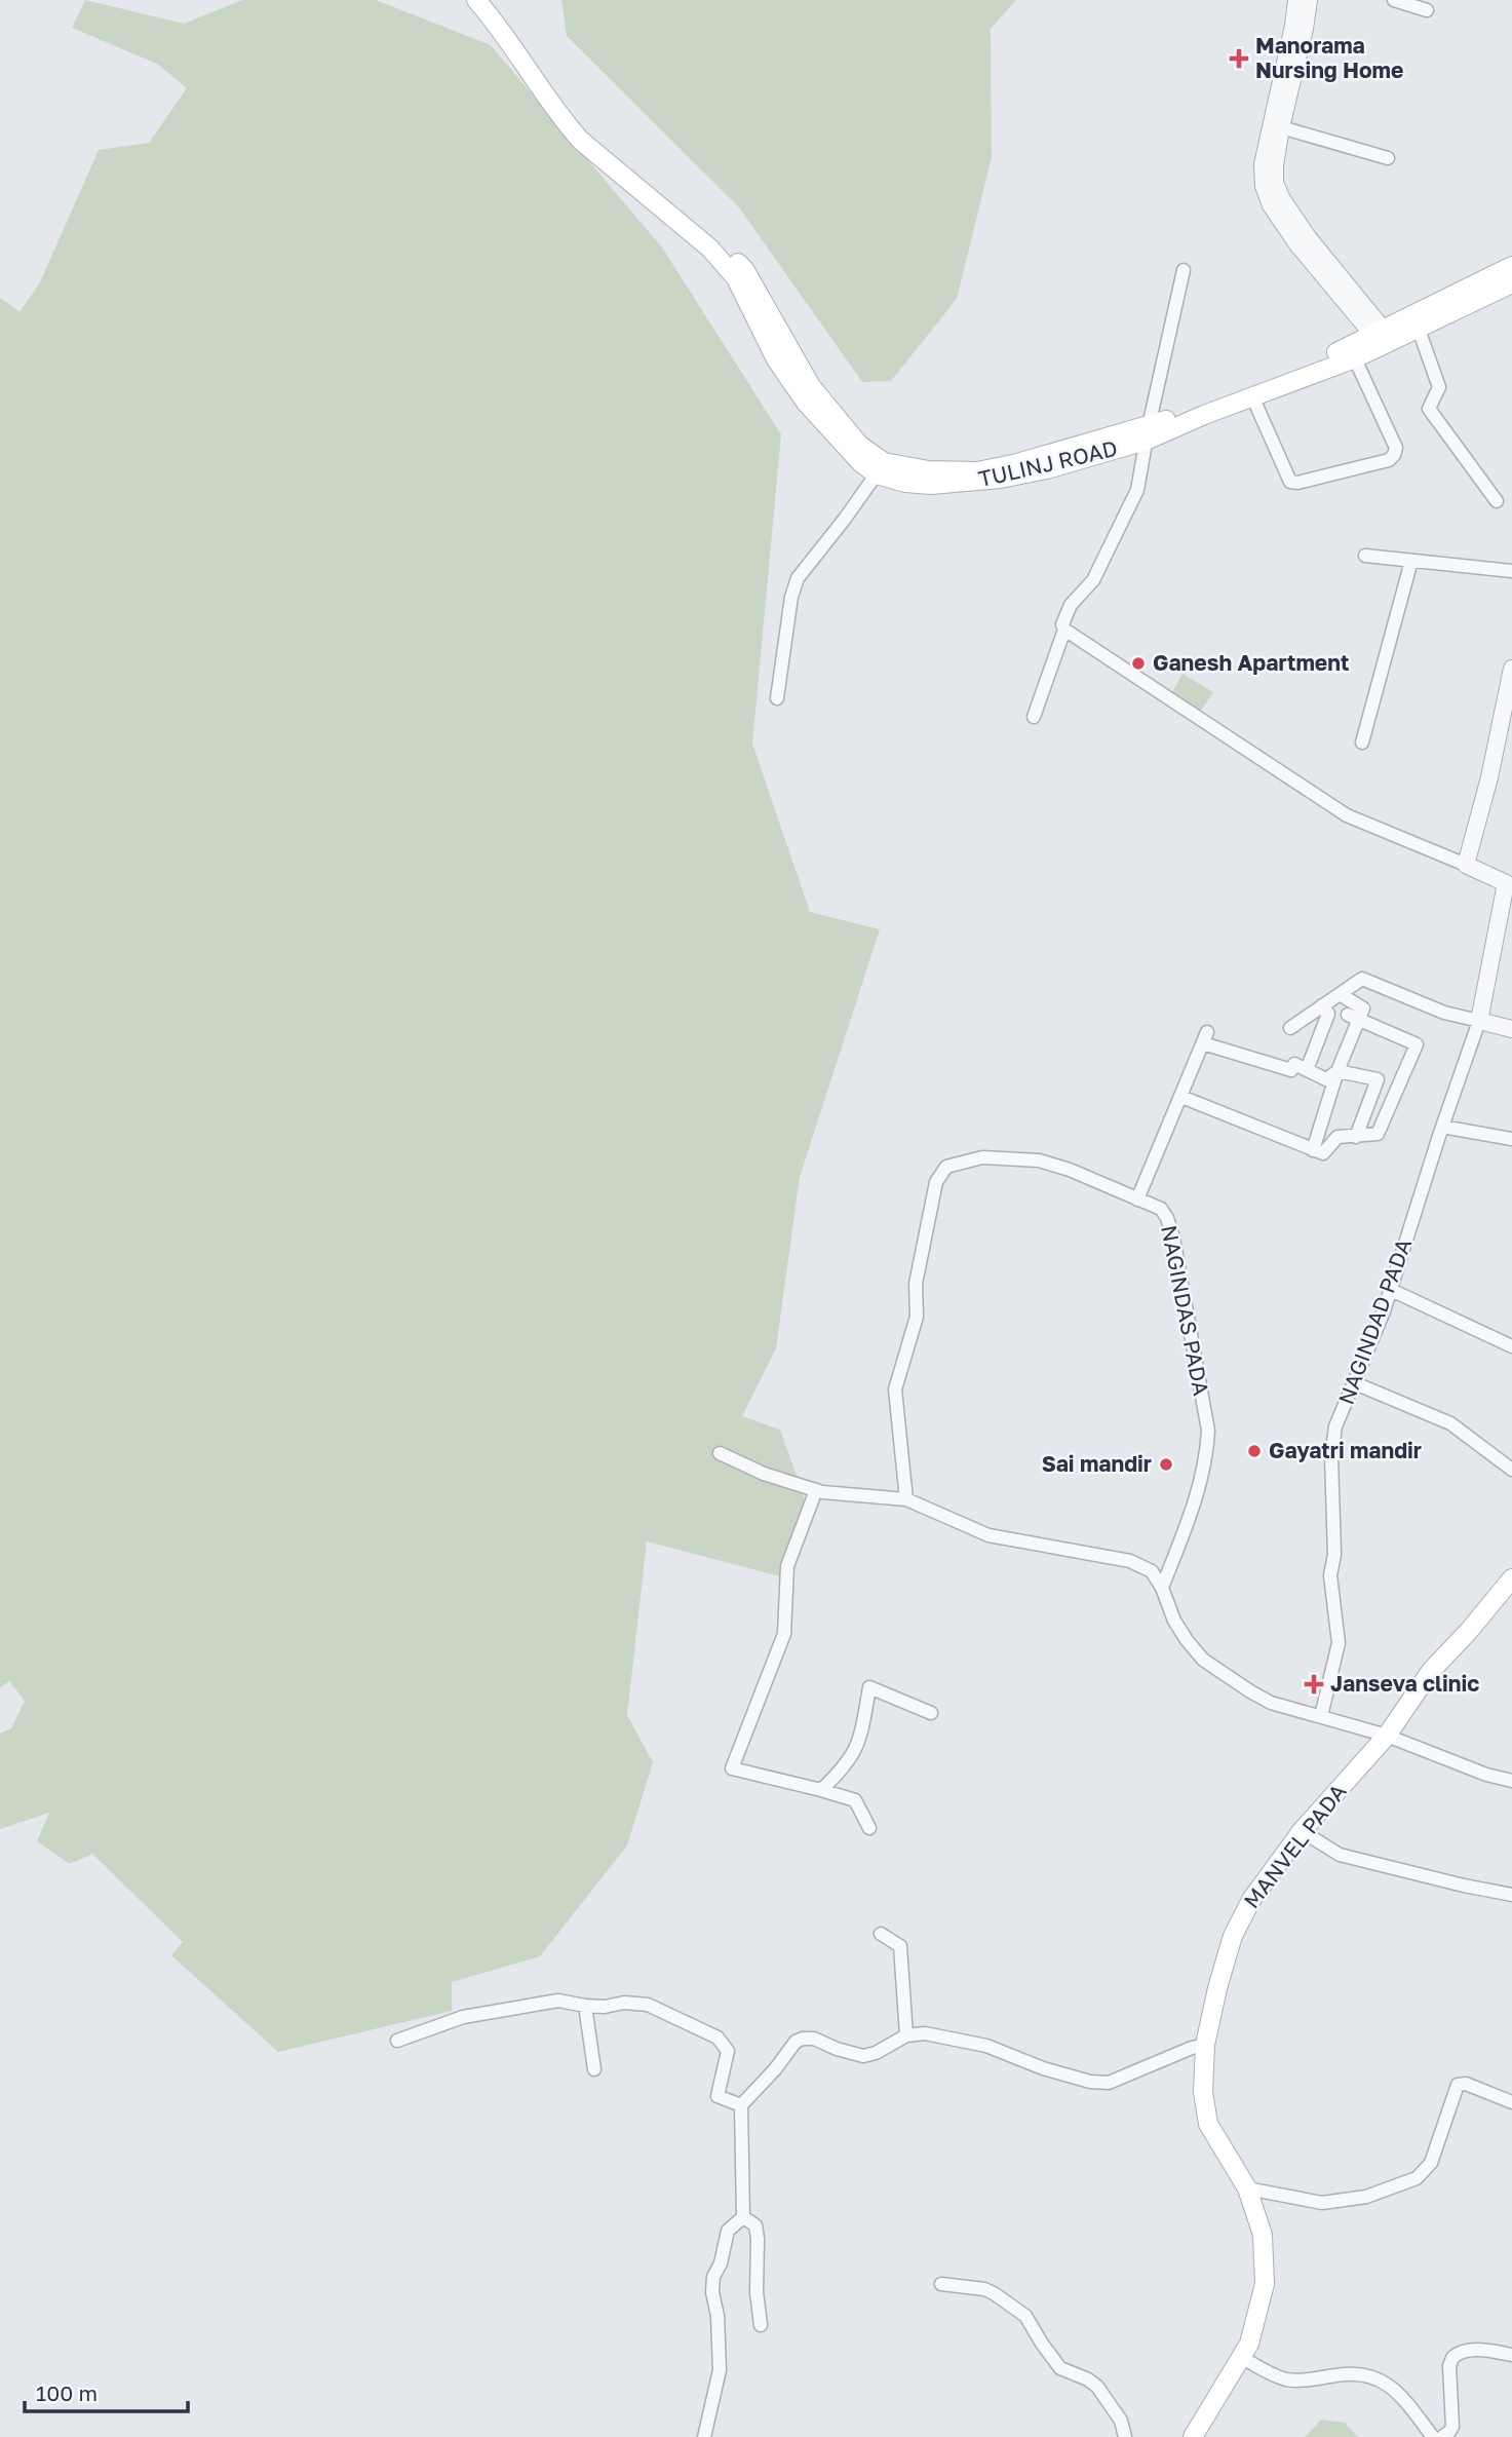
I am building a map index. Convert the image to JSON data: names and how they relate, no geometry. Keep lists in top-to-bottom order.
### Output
{
  "streets": {
    "main road": ["TULINJ ROAD", "MANVEL PADA"],
    "street": ["NAGINDAS PADA", "NAGINDAD PADA"]
  },
  "places": {
    "health": ["Manorama Nursing Home", "Janseva clinic"],
    "other": ["Ganesh Apartment", "Gayatri mandir", "Sai mandir"]
  },
  "scale_bar": "100 m"
}
